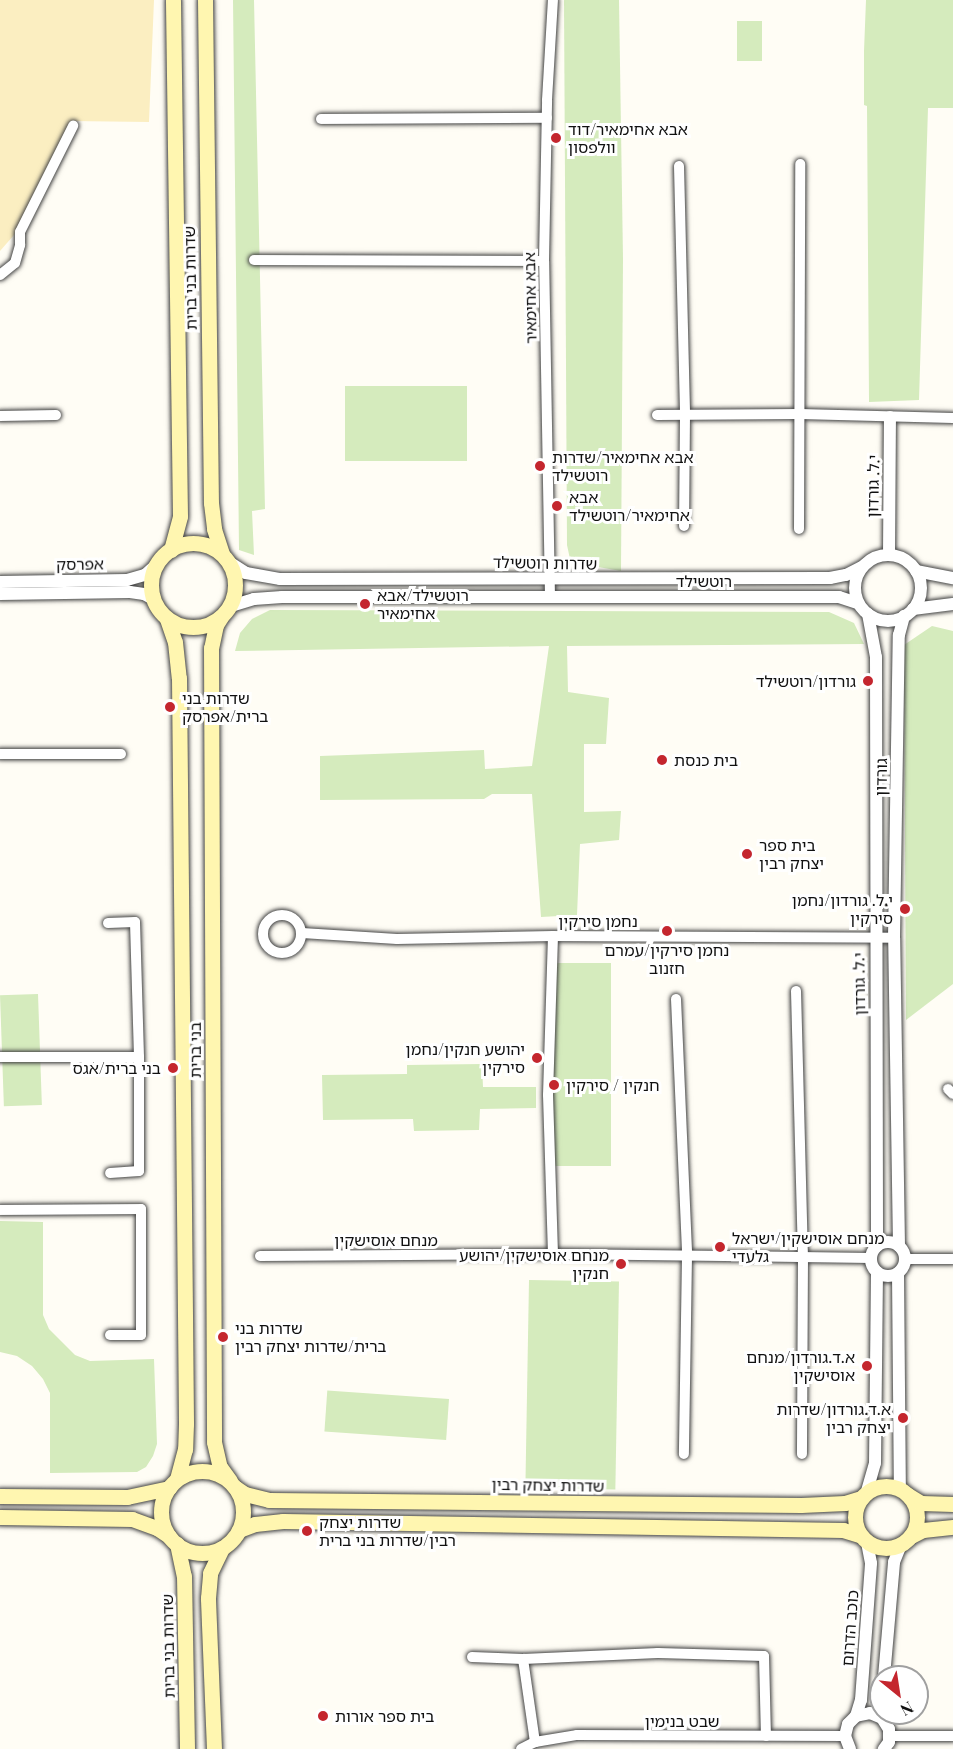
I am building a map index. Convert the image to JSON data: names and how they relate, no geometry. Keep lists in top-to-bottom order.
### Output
{
  "streets": {
    "main road": ["שדרות בני ברית", "בני ברית", "שדרות יצחק רבין"],
    "street": [
      "אבא אחימאיר",
      "י.ל. גורדון",
      "שדרות רוטשילד",
      "אפרסק",
      "רוטשילד",
      "גורדון",
      "נחמן סירקין",
      "מנחם אוסישקין",
      "כוכב הדרום",
      "שבט בנימין"
    ]
  },
  "crossings": [
    ["שדרות בני ברית", "שדרות רוטשילד"],
    ["שדרות בני ברית", "אפרסק"],
    ["שדרות בני ברית", "בני ברית"],
    ["שדרות בני ברית", "שדרות יצחק רבין"],
    ["אבא אחימאיר", "שדרות רוטשילד"],
    ["אבא אחימאיר", "רוטשילד"],
    ["י.ל. גורדון", "שדרות רוטשילד"],
    ["י.ל. גורדון", "רוטשילד"],
    ["י.ל. גורדון", "גורדון"],
    ["י.ל. גורדון", "נחמן סירקין"],
    ["י.ל. גורדון", "מנחם אוסישקין"],
    ["שדרות רוטשילד", "אפרסק"],
    ["שדרות רוטשילד", "רוטשילד"],
    ["שדרות רוטשילד", "גורדון"],
    ["שדרות רוטשילד", "בני ברית"],
    ["אפרסק", "בני ברית"],
    ["רוטשילד", "גורדון"],
    ["גורדון", "נחמן סירקין"],
    ["בני ברית", "שדרות יצחק רבין"],
    ["שדרות יצחק רבין", "כוכב הדרום"],
    ["כוכב הדרום", "שבט בנימין"]
  ],
  "places": [
    "אבא אחימאיר/דוד וולפסון",
    "אבא אחימאיר/שדרות רוטשילד",
    "אבא אחימאיר/רוטשילד",
    "רוטשילד/אבא אחימאיר",
    "גורדון/רוטשילד",
    "שדרות בני ברית/אפרסק",
    "בית כנסת",
    "בית ספר יצחק רבין",
    "י.ל. גורדון/נחמן סירקין",
    "נחמן סירקין/עמרם חזנוב",
    "יהושע חנקין/נחמן סירקין",
    "בני ברית/אגס",
    "חנקין / סירקין",
    "מנחם אוסישקין/ישראל גלעדי",
    "מנחם אוסישקין/יהושע חנקין",
    "שדרות בני ברית/שדרות יצחק רבין",
    "א.ד.גורדון/מנחם אוסישקין",
    "א.ד.גורדון/שדרות יצחק רבין",
    "שדרות יצחק רבין/שדרות בני ברית",
    "בית ספר אורות"
  ],
  "north": "bottom right"
}
